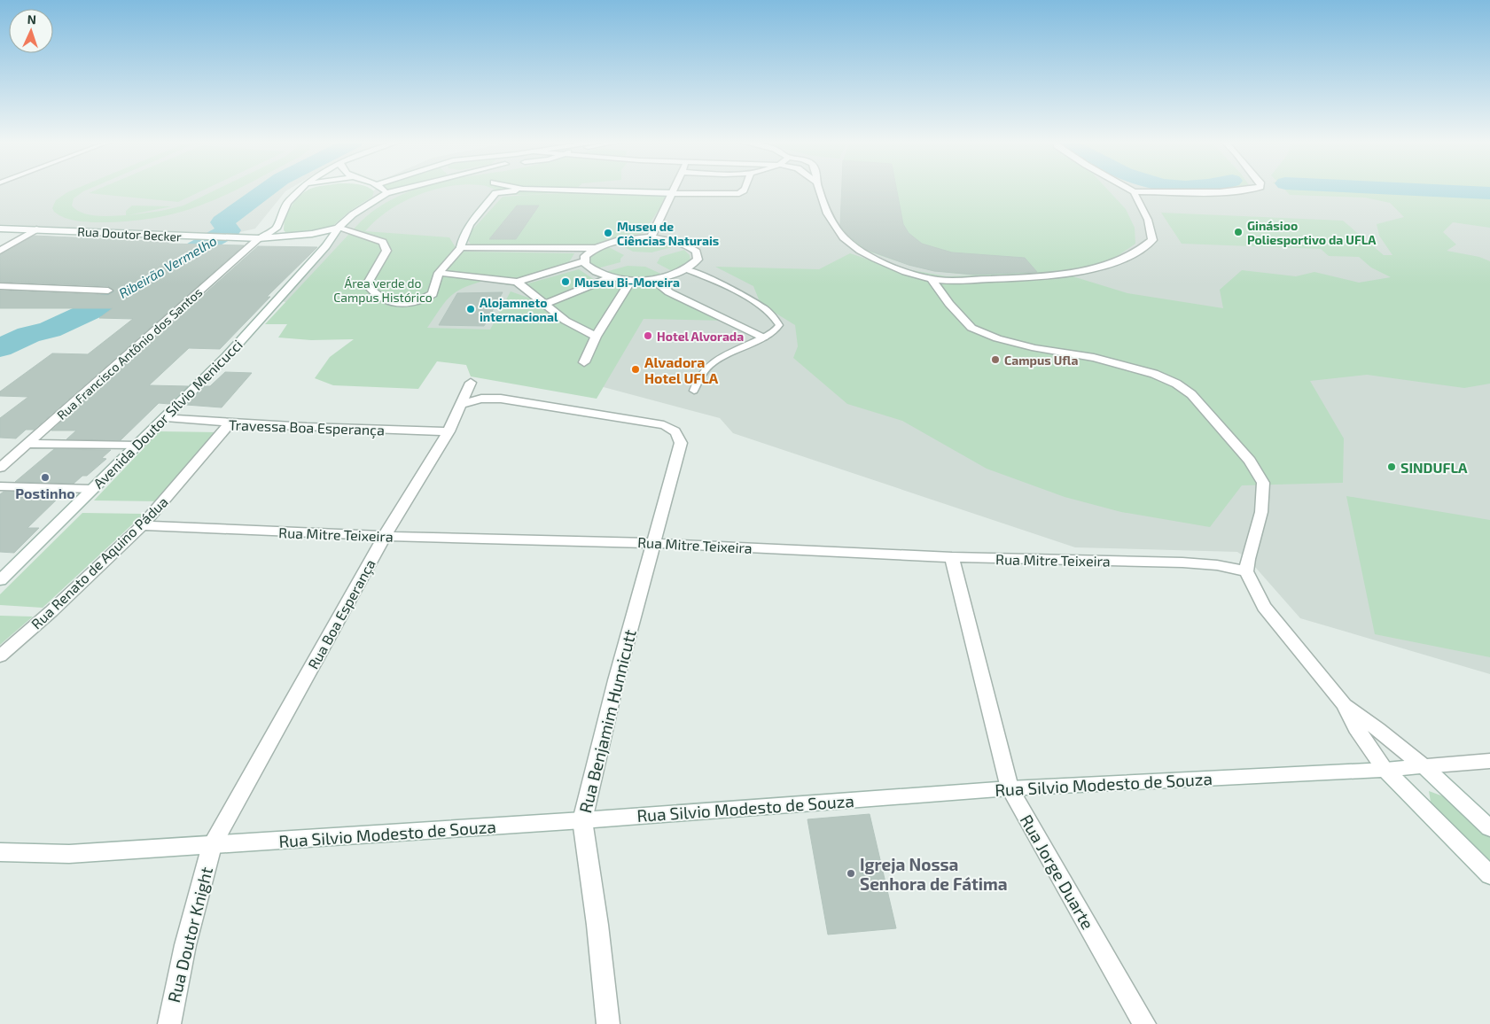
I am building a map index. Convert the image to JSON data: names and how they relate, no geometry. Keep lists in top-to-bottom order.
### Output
{
  "streets": {
    "street": [
      "Rua Doutor Becker",
      "Rua Francisco Antônio dos Santos",
      "Avenida Doutor Sílvio Menicucci",
      "Travessa Boa Esperança",
      "Rua Mitre Teixeira",
      "Rua Renato de Aquino Pádua",
      "Rua Boa Esperança",
      "Rua Benjamim Hunnicutt",
      "Rua Silvio Modesto de Souza",
      "Rua Jorge Duarte",
      "Rua Doutor Knight"
    ]
  },
  "crossings": [
    ["Rua Doutor Becker", "Rua Francisco Antônio dos Santos"],
    ["Rua Doutor Becker", "Avenida Doutor Sílvio Menicucci"],
    ["Avenida Doutor Sílvio Menicucci", "Travessa Boa Esperança"],
    ["Travessa Boa Esperança", "Rua Renato de Aquino Pádua"],
    ["Travessa Boa Esperança", "Rua Boa Esperança"],
    ["Rua Mitre Teixeira", "Rua Renato de Aquino Pádua"],
    ["Rua Mitre Teixeira", "Rua Boa Esperança"],
    ["Rua Mitre Teixeira", "Rua Benjamim Hunnicutt"],
    ["Rua Mitre Teixeira", "Rua Jorge Duarte"],
    ["Rua Boa Esperança", "Rua Benjamim Hunnicutt"],
    ["Rua Boa Esperança", "Rua Silvio Modesto de Souza"],
    ["Rua Boa Esperança", "Rua Doutor Knight"],
    ["Rua Benjamim Hunnicutt", "Rua Silvio Modesto de Souza"],
    ["Rua Silvio Modesto de Souza", "Rua Jorge Duarte"],
    ["Rua Silvio Modesto de Souza", "Rua Doutor Knight"]
  ],
  "water": ["Ribeirão Vermelho"],
  "parks": ["Área verde do Campus Histórico"],
  "places": [
    "Ginásioo Poliesportivo da UFLA",
    "Museu de Ciências Naturais",
    "Museu Bi-Moreira",
    "Alojamneto internacional",
    "Hotel Alvorada",
    "Campus Ufla",
    "Alvadora Hotel UFLA",
    "SINDUFLA",
    "Postinho",
    "Igreja Nossa Senhora de Fátima"
  ],
  "north": "top"
}
